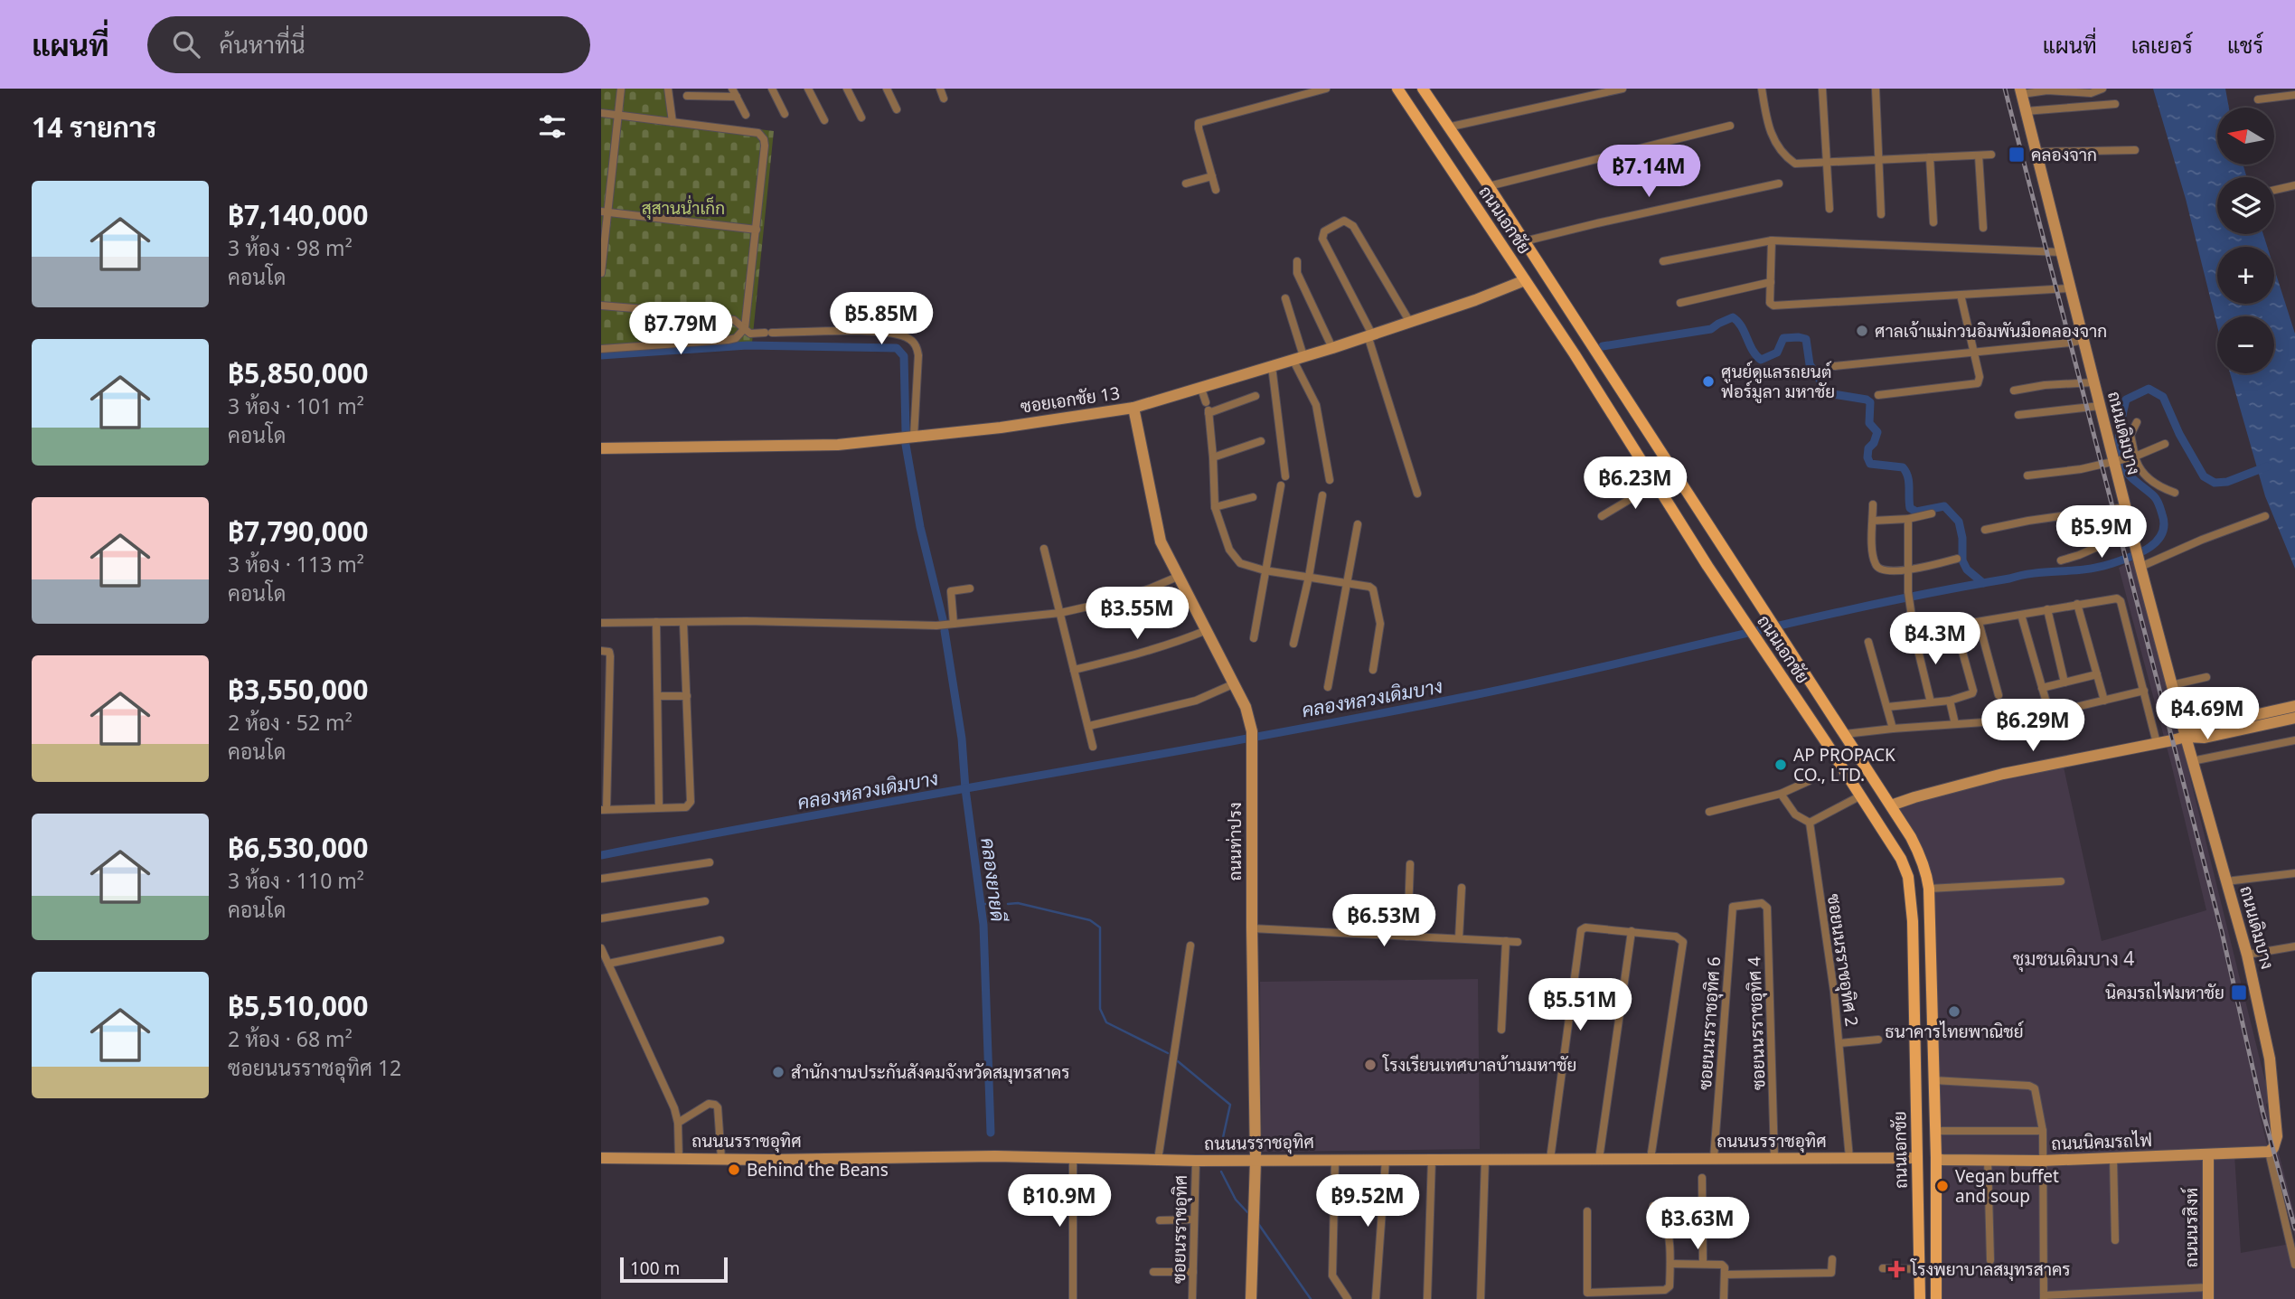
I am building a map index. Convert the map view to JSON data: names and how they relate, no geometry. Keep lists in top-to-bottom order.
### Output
{
  "streets": {
    "main road": ["ถนนเอกชัย"],
    "street": [
      "ซอยเอกชัย 13",
      "ถนนเดิมบาง",
      "ถนนท่าปรง",
      "ซอยนนรราชอุทิศ 2",
      "ซอยนนรราชอุทิศ 6",
      "ซอยนนรราชอุทิศ 4",
      "ถนนนรราชอุทิศ",
      "ถนนนิคมรถไฟ",
      "ถนนนรสิงห์",
      "ซอยนรราชอุทิศ"
    ]
  },
  "crossings": [
    ["ถนนเอกชัย", "ซอยเอกชัย 13"],
    ["ถนนเอกชัย", "ถนนนรราชอุทิศ"],
    ["ถนนเอกชัย", "ถนนนิคมรถไฟ"],
    ["ซอยเอกชัย 13", "ถนนท่าปรง"],
    ["ถนนเดิมบาง", "ถนนนิคมรถไฟ"],
    ["ถนนท่าปรง", "ถนนนรราชอุทิศ"],
    ["ซอยนนรราชอุทิศ 2", "ถนนนรราชอุทิศ"],
    ["ซอยนนรราชอุทิศ 6", "ซอยนนรราชอุทิศ 4"],
    ["ซอยนนรราชอุทิศ 6", "ถนนนรราชอุทิศ"],
    ["ซอยนนรราชอุทิศ 4", "ถนนนรราชอุทิศ"],
    ["ถนนนรราชอุทิศ", "ซอยนรราชอุทิศ"],
    ["ถนนนิคมรถไฟ", "ถนนนรสิงห์"]
  ],
  "districts": ["ชุมชนเดิมบาง 4"],
  "water": ["คลองหลวงเดิมบาง", "คลองยายดี"],
  "parks": ["สุสานน่ำเก็ก"],
  "places": {
    "transit": ["คลองจาก", "นิคมรถไฟมหาชัย"],
    "other": [
      "ศาลเจ้าแม่กวนอิมพันมือคลองจาก",
      "ศูนย์ดูแลรถยนต์ ฟอร์มูลา มหาชัย",
      "AP PROPACK CO., LTD.",
      "ธนาคารไทยพาณิชย์",
      "โรงเรียนเทศบาลบ้านมหาชัย",
      "สำนักงานประกันสังคมจังหวัดสมุทรสาคร",
      "Behind the Beans",
      "Vegan buffet and soup"
    ],
    "health": ["โรงพยาบาลสมุทรสาคร"]
  },
  "scale_bar": "100 m",
  "north": "left",
  "page": {
    "header": "แผนที่",
    "search": "ค้นหาที่นี่",
    "nav": ["แผนที่", "เลเยอร์", "แชร์"],
    "heading": "14 รายการ",
    "map_buttons": ["+", "−"],
    "price": [
      "฿7.14M",
      "฿5.85M",
      "฿7.79M",
      "฿6.23M",
      "฿5.9M",
      "฿3.55M",
      "฿4.3M",
      "฿4.69M",
      "฿6.29M",
      "฿6.53M",
      "฿5.51M",
      "฿10.9M",
      "฿9.52M",
      "฿3.63M"
    ],
    "list": [
      {
        "name": "฿7,140,000",
        "note": "3 ห้อง · 98 m² · คอนโด"
      },
      {
        "name": "฿5,850,000",
        "note": "3 ห้อง · 101 m² · คอนโด"
      },
      {
        "name": "฿7,790,000",
        "note": "3 ห้อง · 113 m² · คอนโด"
      },
      {
        "name": "฿3,550,000",
        "note": "2 ห้อง · 52 m² · คอนโด"
      },
      {
        "name": "฿6,530,000",
        "note": "3 ห้อง · 110 m² · คอนโด"
      },
      {
        "name": "฿5,510,000",
        "note": "2 ห้อง · 68 m² · ซอยนนรราชอุทิศ 12"
      }
    ],
    "scale": "100 m"
  }
}
